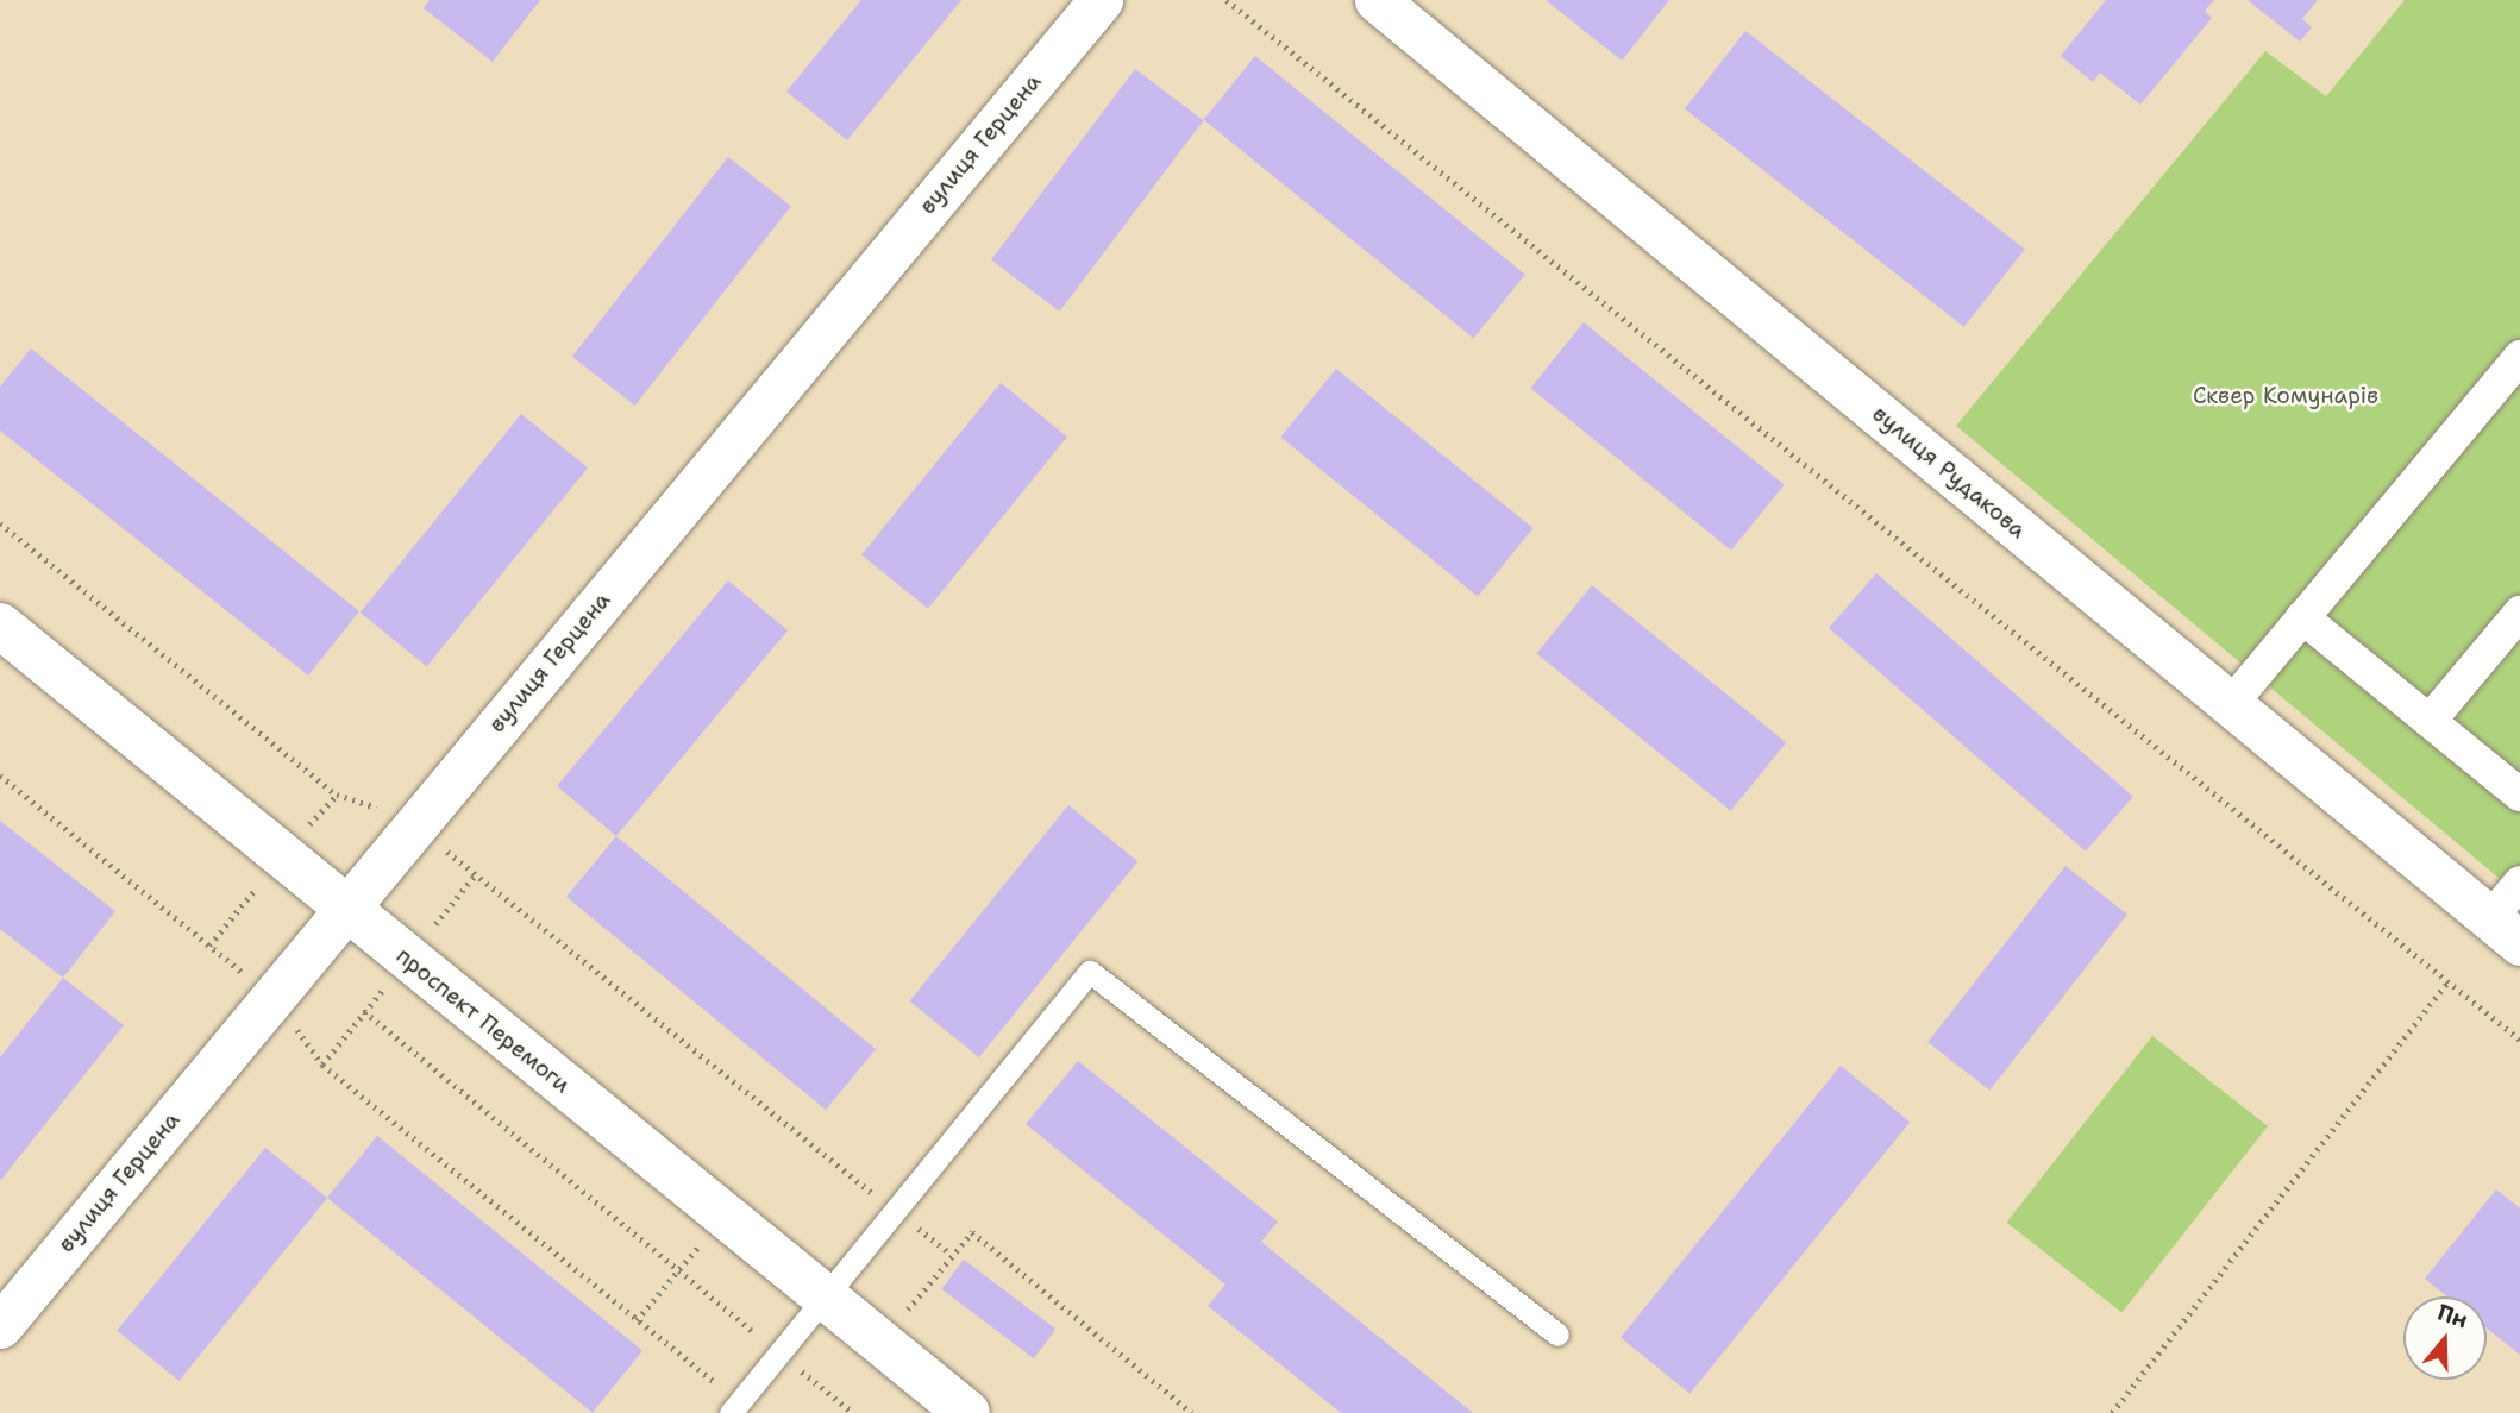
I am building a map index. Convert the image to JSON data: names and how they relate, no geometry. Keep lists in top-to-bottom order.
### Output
{
  "streets": {
    "main road": ["проспект Перемоги"],
    "street": ["вулиця Герцена", "вулиця Рудакова"]
  },
  "crossings": [
    ["вулиця Герцена", "проспект Перемоги"]
  ],
  "parks": ["Сквер Комунарів"],
  "north": "top"
}
